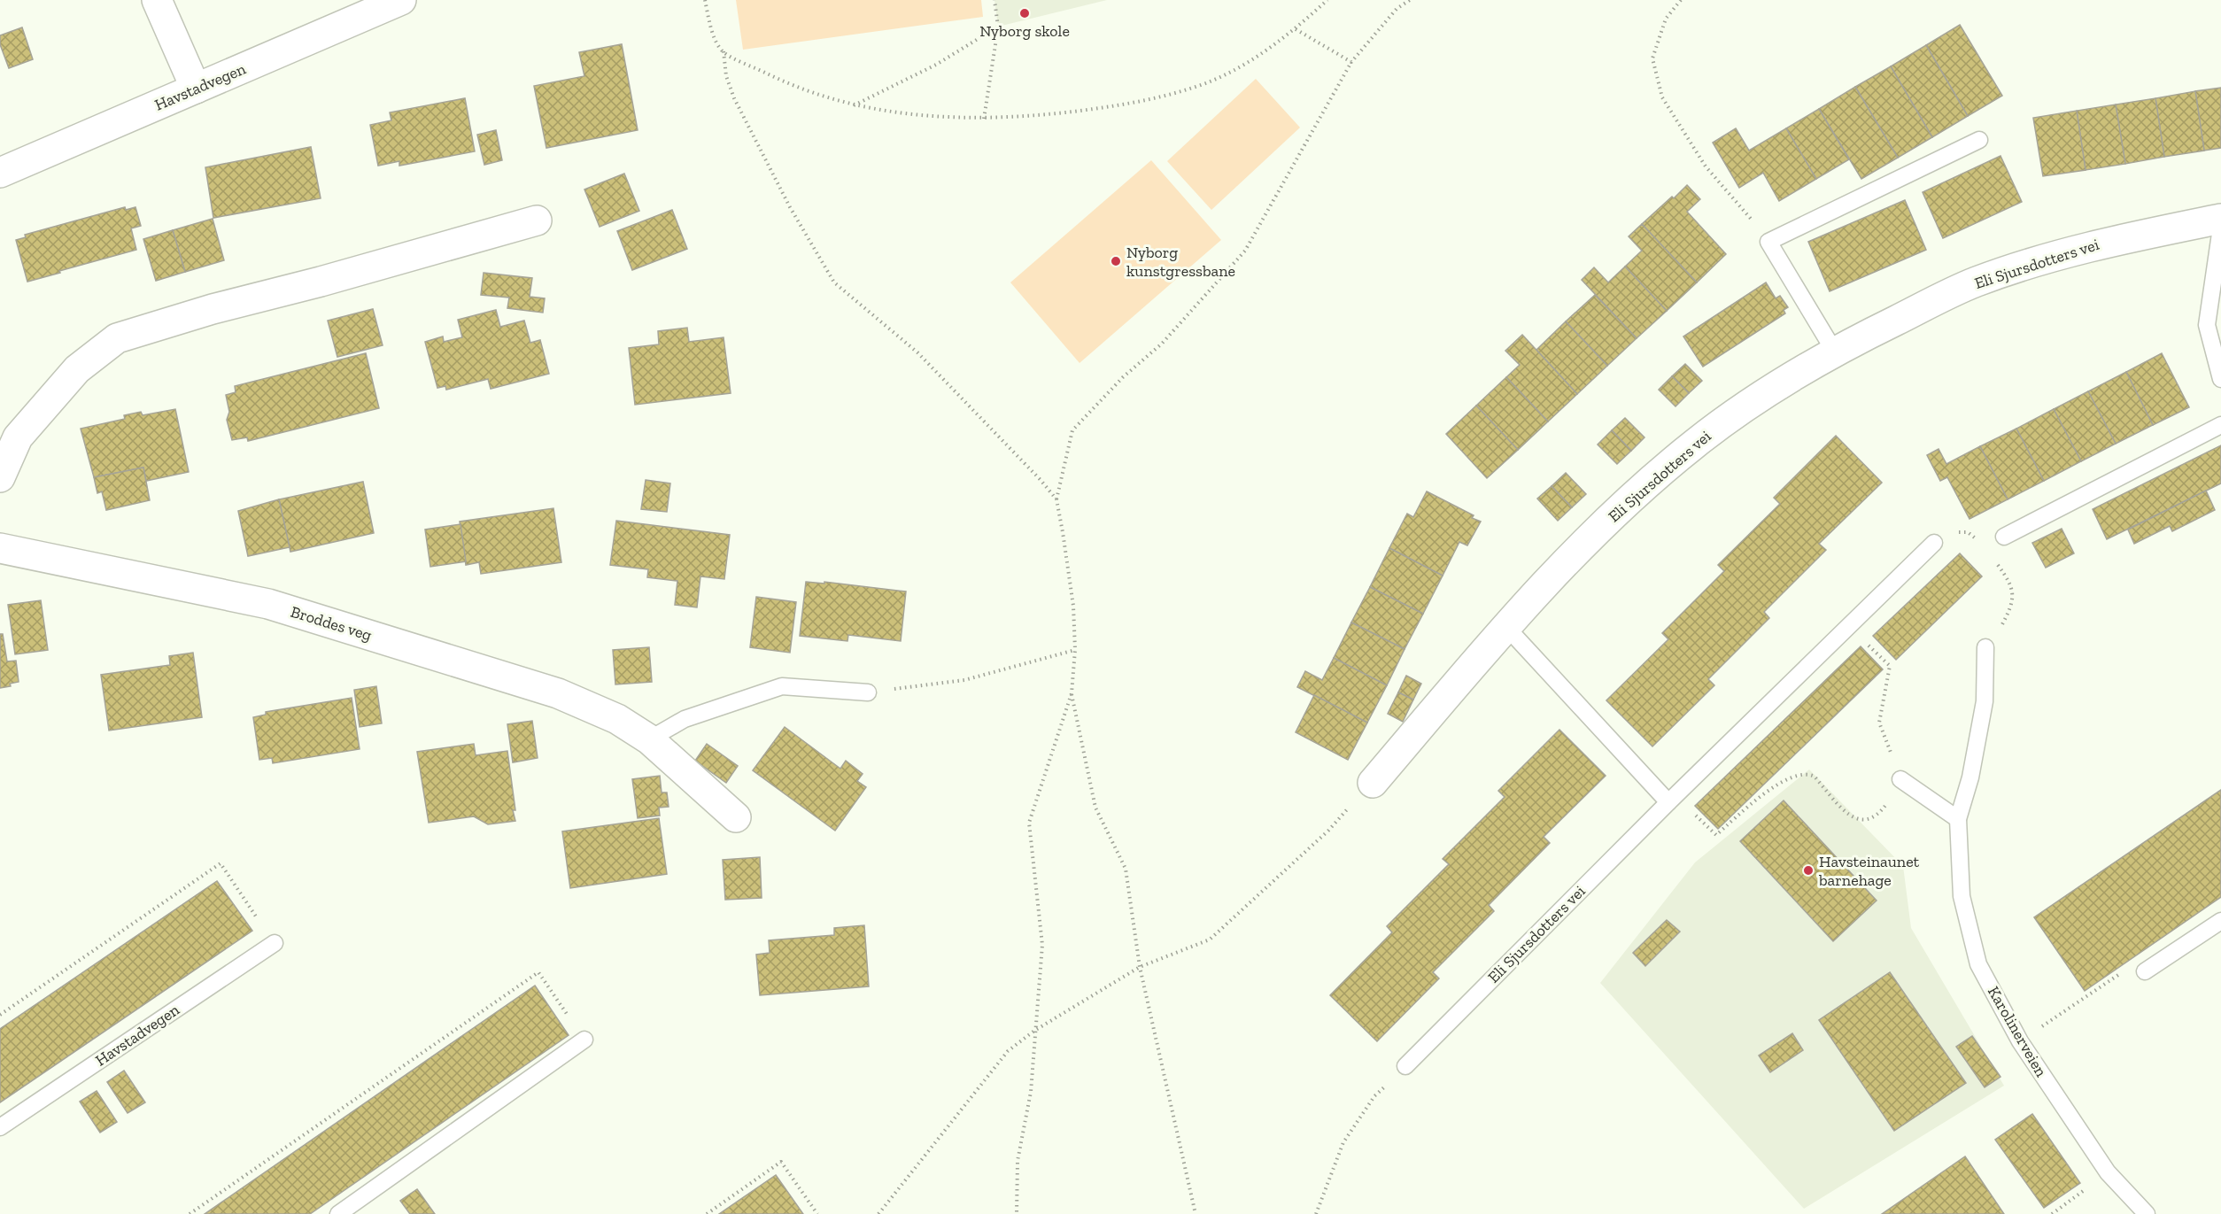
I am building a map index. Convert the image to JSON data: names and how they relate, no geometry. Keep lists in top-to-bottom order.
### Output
{
  "streets": {
    "street": ["Havstadvegen", "Eli Sjursdotters vei", "Broddes veg"],
    "lane": ["Karolinerveien"]
  },
  "places": ["Nyborg skole", "Nyborg kunstgressbane", "Havsteinaunet barnehage"]
}
